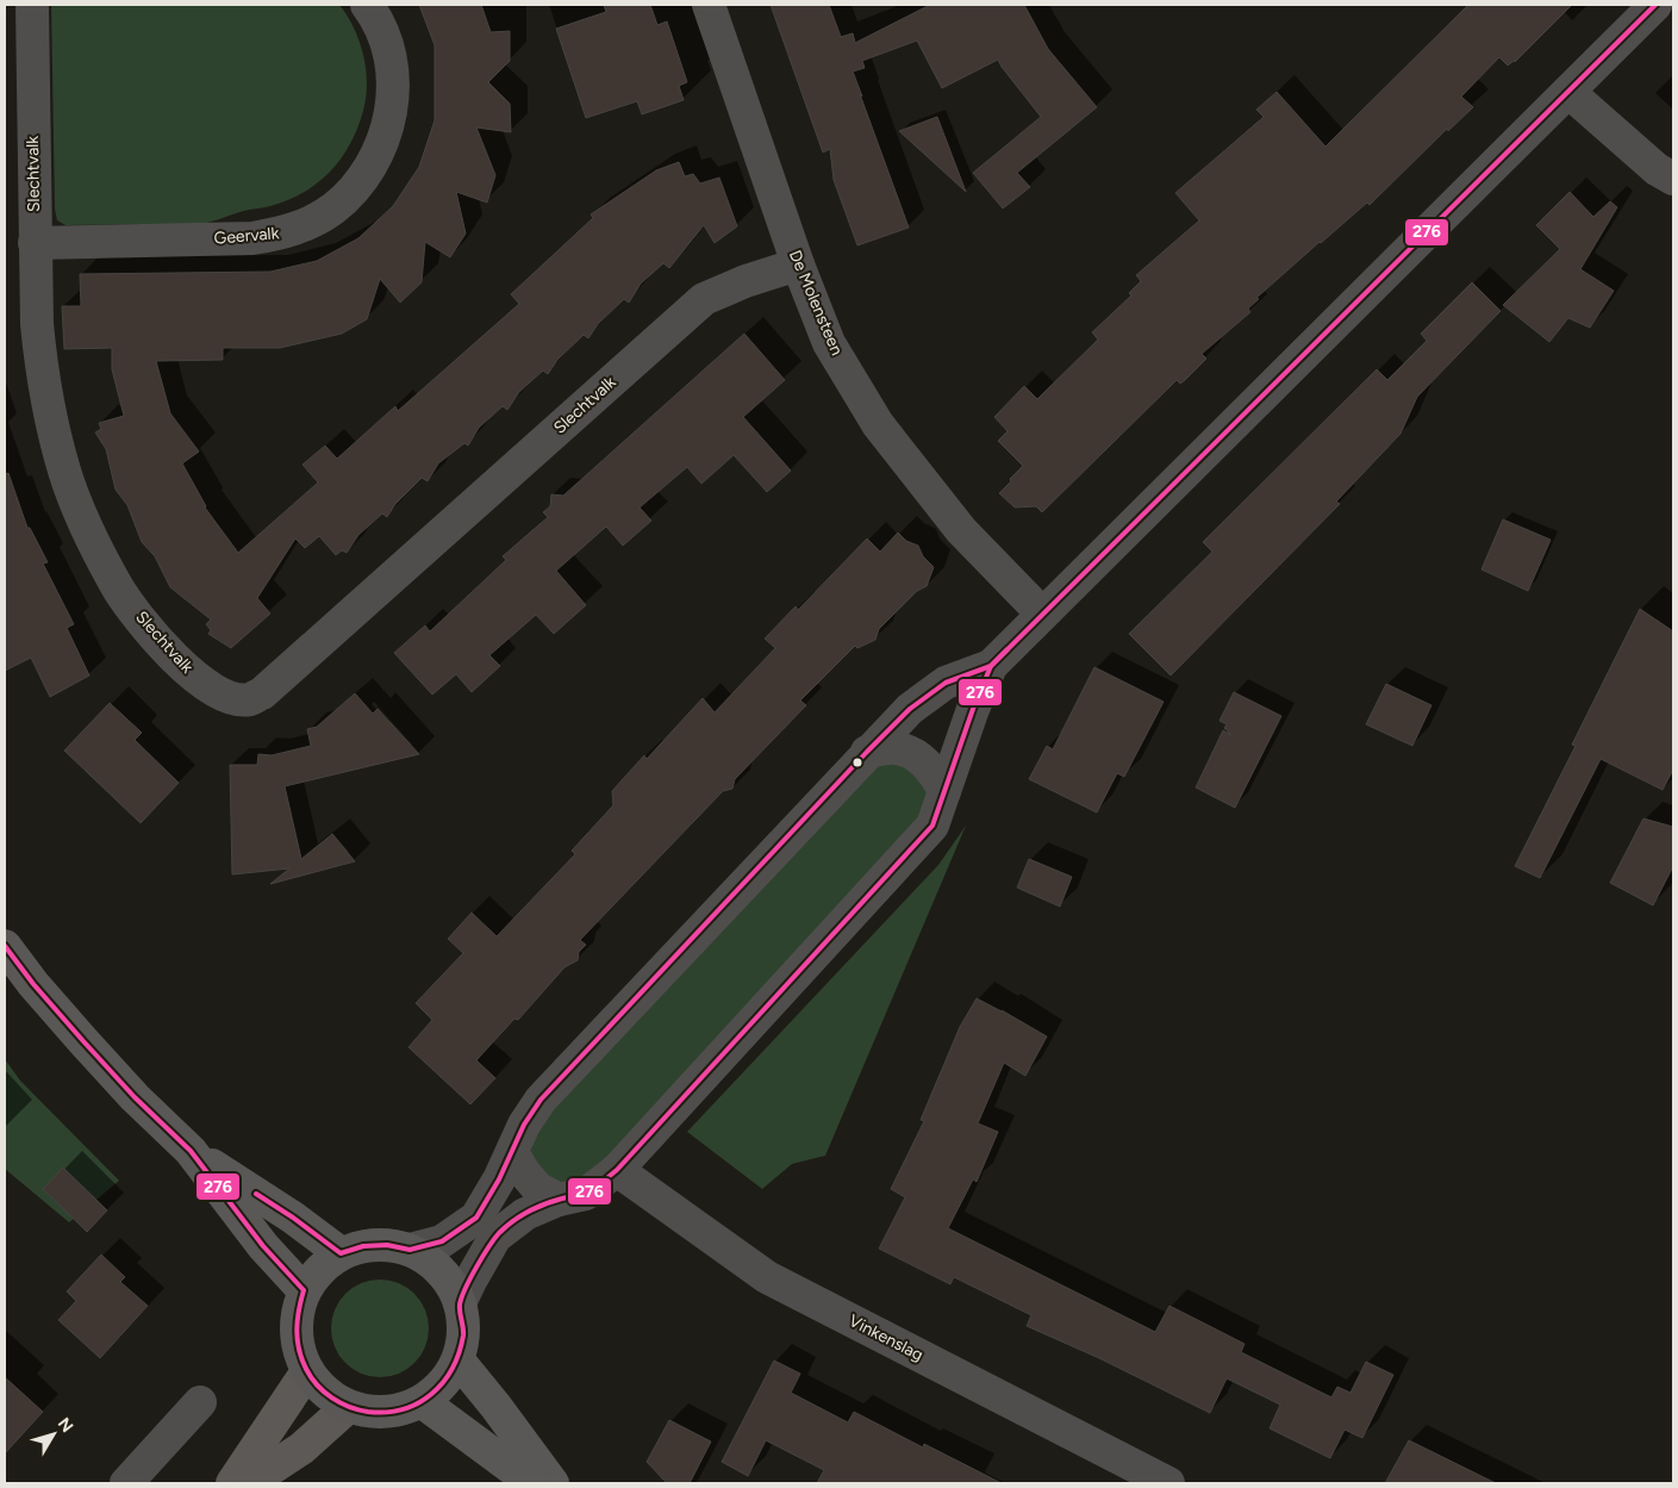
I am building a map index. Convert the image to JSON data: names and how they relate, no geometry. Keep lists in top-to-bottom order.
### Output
{
  "streets": {
    "street": [
      "Slechtvalk",
      "Geervalk",
      "De Molensteen",
      "Vinkenslag"
    ]
  },
  "crossings": [
    ["Slechtvalk", "Geervalk"],
    ["Slechtvalk", "De Molensteen"]
  ],
  "lines": ["transit line 276"],
  "north": "top right"
}
